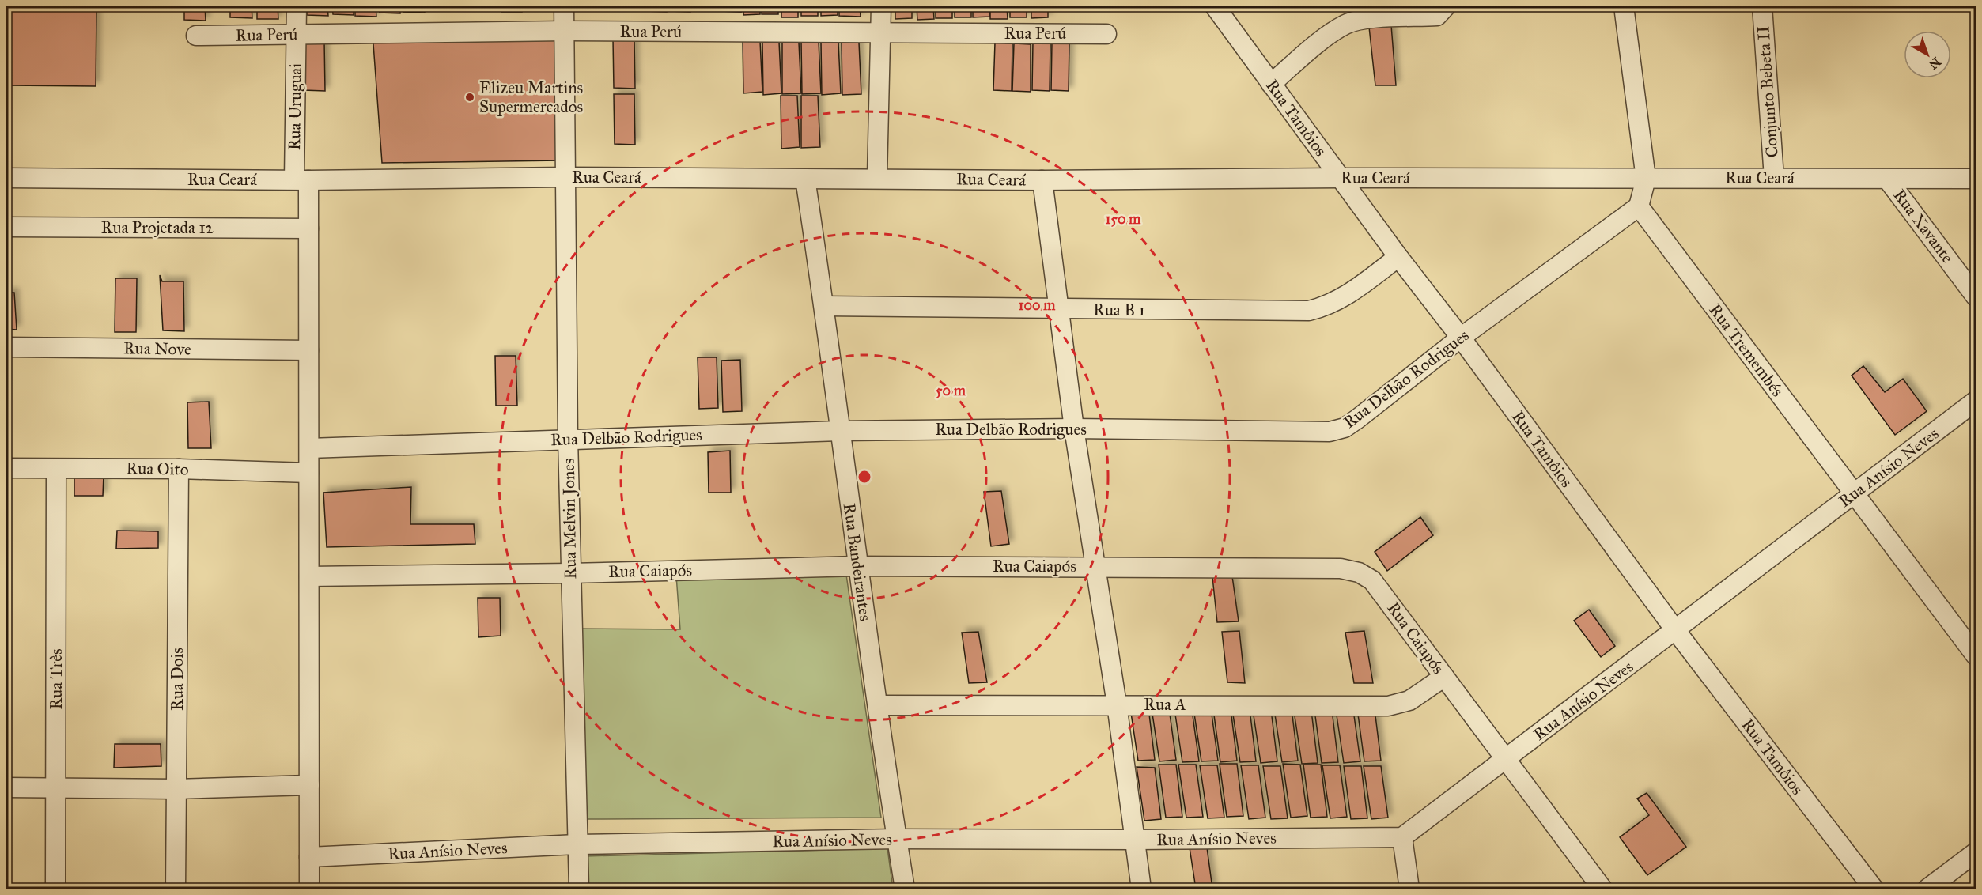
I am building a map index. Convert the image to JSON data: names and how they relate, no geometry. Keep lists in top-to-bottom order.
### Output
{
  "streets": {
    "street": [
      "Rua Perú",
      "Conjunto Bebeta II",
      "Rua Uruguai",
      "Rua Tamôios",
      "Rua Ceará",
      "Rua Xavante",
      "Rua Projetada 12",
      "Rua B 1",
      "Rua Nove",
      "Rua Tremembés",
      "Rua Delbão Rodrigues",
      "Rua Anísio Neves",
      "Rua Oito",
      "Rua Melvin Jones",
      "Rua Bandeirantes",
      "Rua Caiapós",
      "Rua Três",
      "Rua Dois",
      "Rua A"
    ]
  },
  "crossings": [
    ["Rua Perú", "Rua Uruguai"],
    ["Rua Perú", "Rua Melvin Jones"],
    ["Conjunto Bebeta II", "Rua Ceará"],
    ["Rua Uruguai", "Rua Ceará"],
    ["Rua Uruguai", "Rua Projetada 12"],
    ["Rua Uruguai", "Rua Nove"],
    ["Rua Uruguai", "Rua Delbão Rodrigues"],
    ["Rua Uruguai", "Rua Anísio Neves"],
    ["Rua Uruguai", "Rua Oito"],
    ["Rua Uruguai", "Rua Caiapós"],
    ["Rua Tamôios", "Rua Ceará"],
    ["Rua Tamôios", "Rua B 1"],
    ["Rua Tamôios", "Rua Delbão Rodrigues"],
    ["Rua Tamôios", "Rua Anísio Neves"],
    ["Rua Ceará", "Rua Xavante"],
    ["Rua Ceará", "Rua Melvin Jones"],
    ["Rua Ceará", "Rua Bandeirantes"],
    ["Rua B 1", "Rua Bandeirantes"],
    ["Rua Tremembés", "Rua Delbão Rodrigues"],
    ["Rua Tremembés", "Rua Anísio Neves"],
    ["Rua Delbão Rodrigues", "Rua Melvin Jones"],
    ["Rua Delbão Rodrigues", "Rua Bandeirantes"],
    ["Rua Anísio Neves", "Rua Melvin Jones"],
    ["Rua Anísio Neves", "Rua Bandeirantes"],
    ["Rua Anísio Neves", "Rua Caiapós"],
    ["Rua Oito", "Rua Três"],
    ["Rua Oito", "Rua Dois"],
    ["Rua Melvin Jones", "Rua Caiapós"],
    ["Rua Bandeirantes", "Rua Caiapós"],
    ["Rua Bandeirantes", "Rua A"],
    ["Rua Caiapós", "Rua A"]
  ],
  "places": ["Elizeu Martins Supermercados"],
  "north": "bottom right",
  "rings": ["150 m", "100 m", "50 m"]
}
